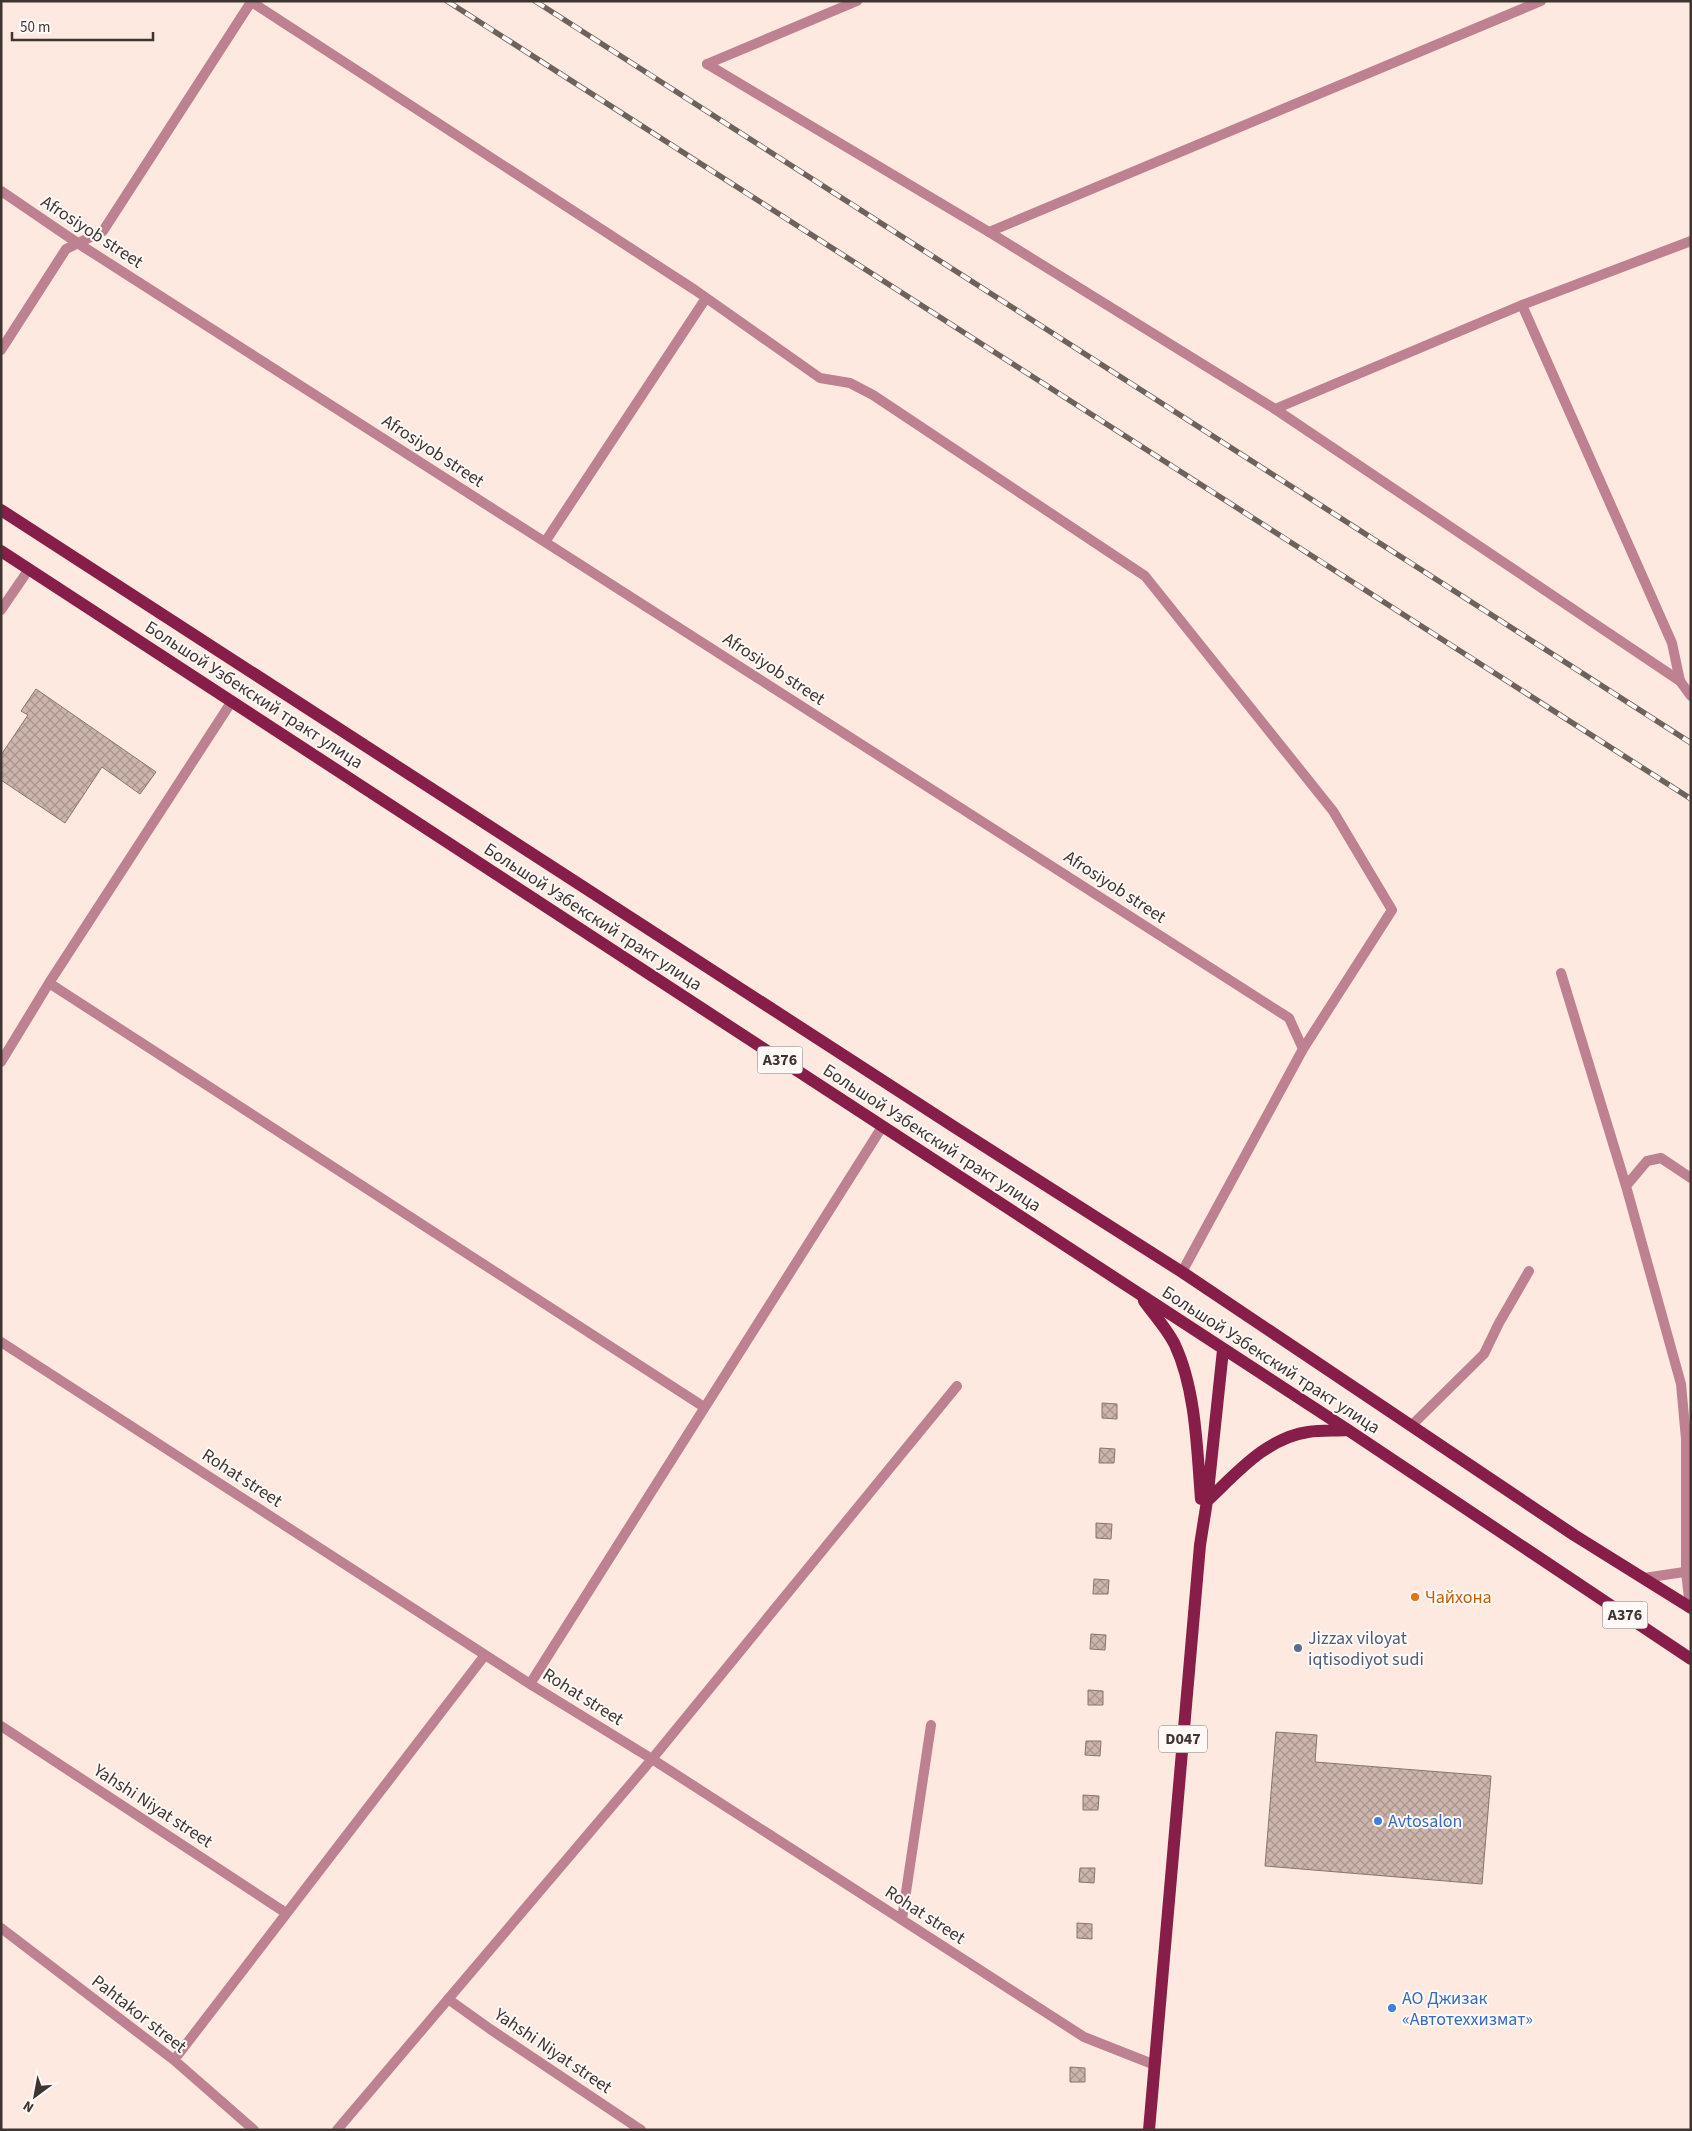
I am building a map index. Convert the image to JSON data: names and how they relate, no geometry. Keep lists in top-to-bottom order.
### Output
{
  "streets": {
    "main road": ["Большой Узбекский тракт улица", "A376", "D047"],
    "street": [
      "Afrosiyob street",
      "Rohat street",
      "Yahshi Niyat street",
      "Pahtakor street"
    ]
  },
  "crossings": [
    ["Большой Узбекский тракт улица", "D047"],
    ["Rohat street", "D047"]
  ],
  "places": [
    "Чайхона",
    "Jizzax viloyat iqtisodiyot sudi",
    "Avtosalon",
    "АО Джизак «Автотеххизмат»"
  ],
  "scale_bar": "50 m",
  "north": "bottom left"
}
